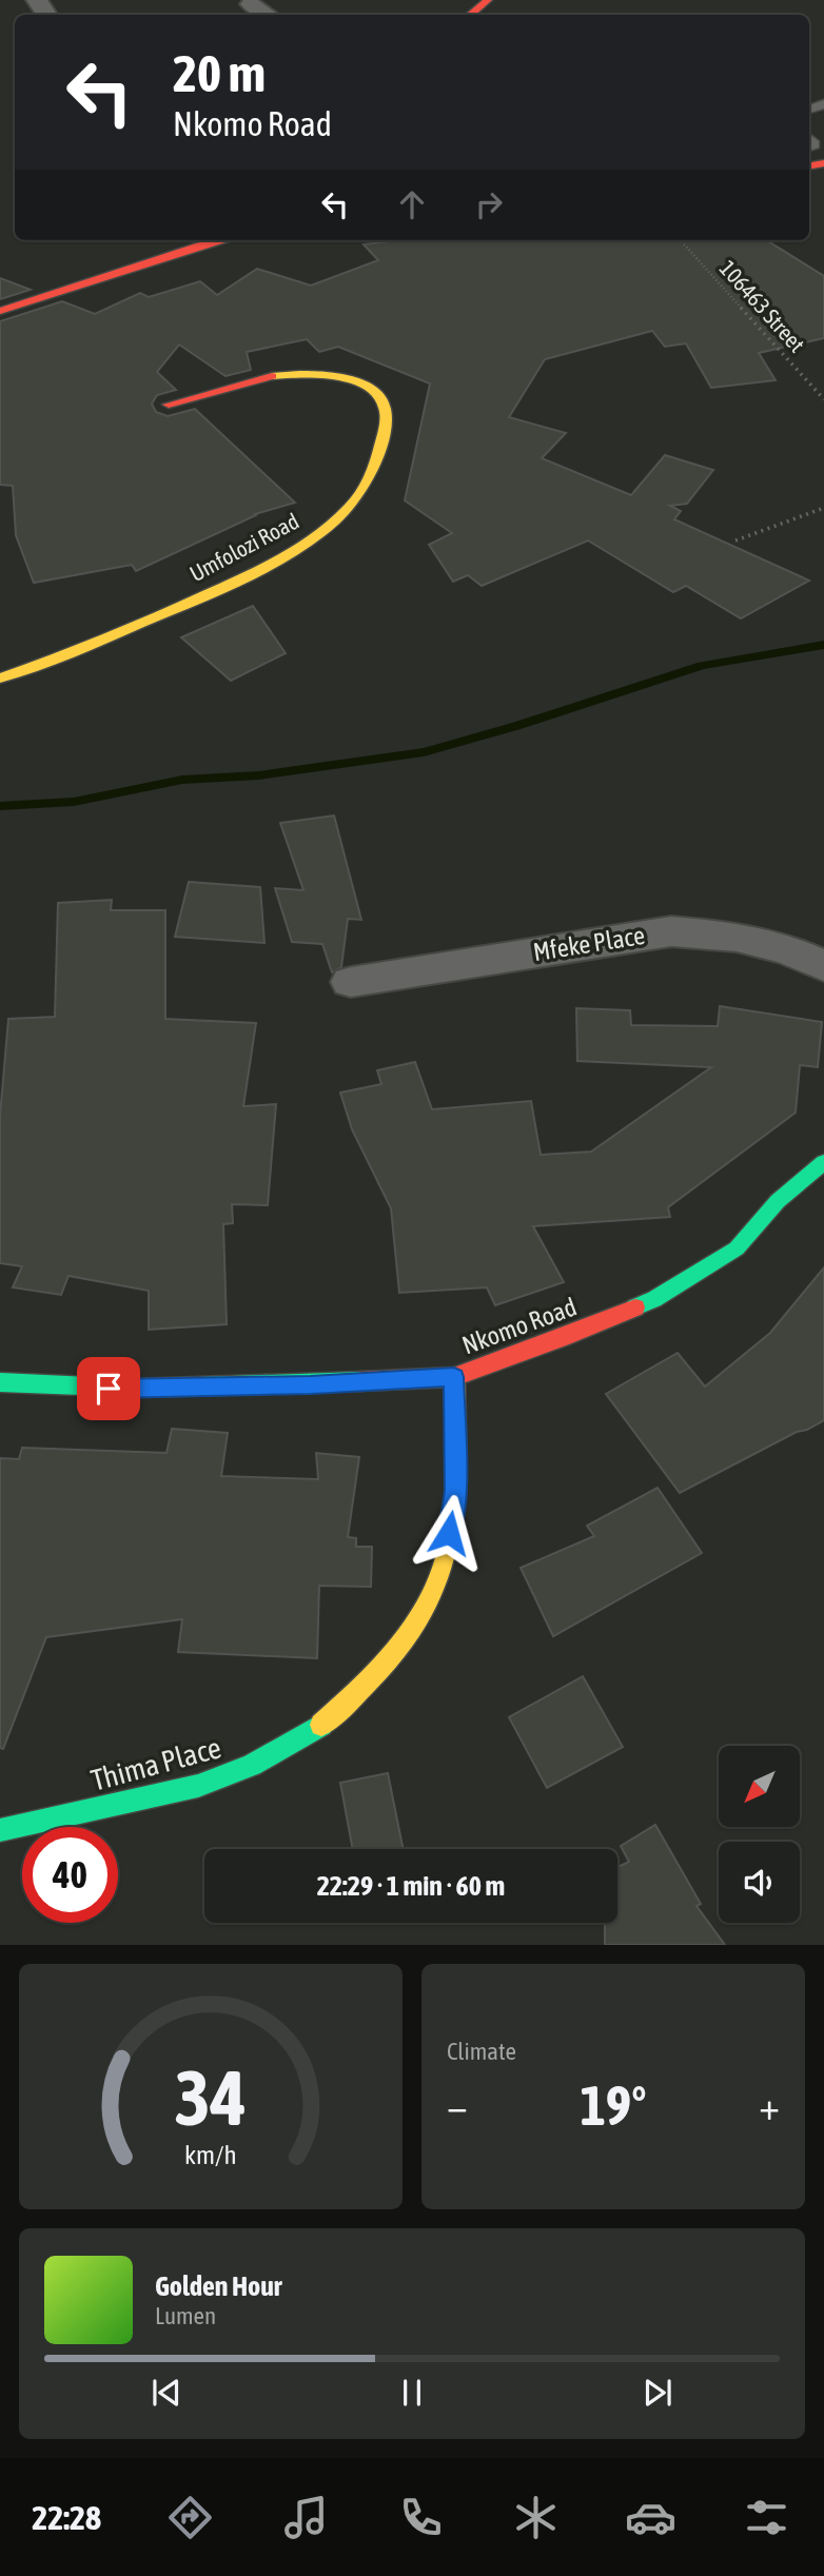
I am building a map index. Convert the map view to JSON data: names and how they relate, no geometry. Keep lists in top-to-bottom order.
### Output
{
  "streets": {
    "street": [
      "Umfolozi Road",
      "Mfeke Place",
      "Nkomo Road",
      "Thima Place"
    ],
    "path": ["106463 Street"]
  },
  "crossings": [
    ["Nkomo Road", "Thima Place"]
  ],
  "north": "bottom left",
  "page": {
    "turn": ["20 m", "Nkomo Road"],
    "limit": "40",
    "trip": "22:29 · 1 min · 60 m",
    "tile": "Climate",
    "heat": ["−", "19°", "+"],
    "song": ["Golden Hour", "Lumen"],
    "tabs": "22:28",
    "gauge": ["34", "km/h"]
  }
}
